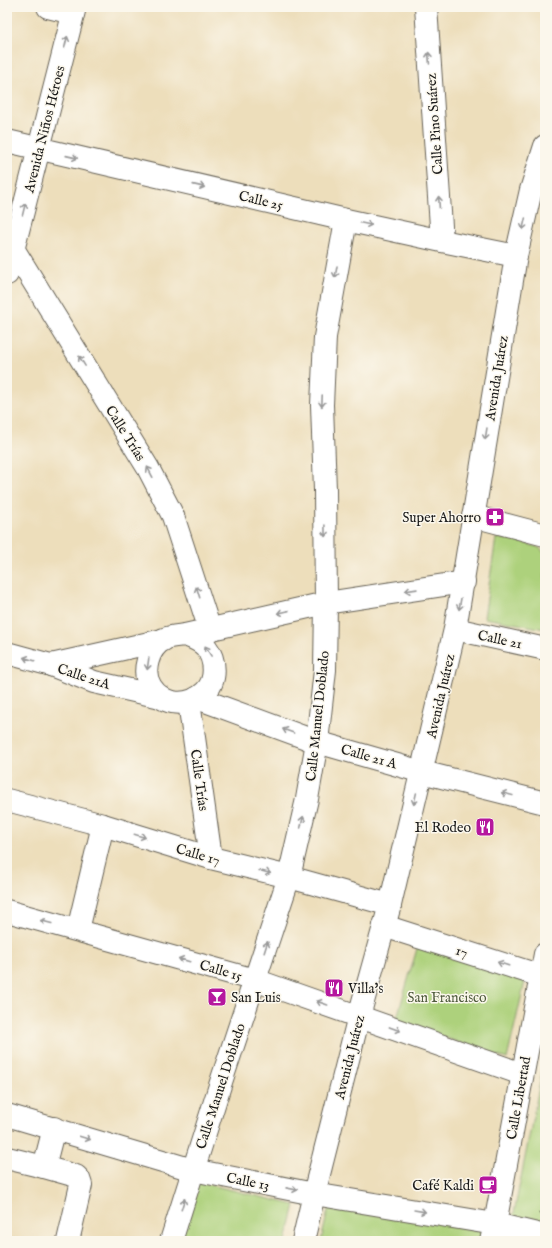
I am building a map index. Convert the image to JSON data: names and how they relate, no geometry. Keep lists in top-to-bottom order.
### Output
{
  "streets": {
    "street": [
      "Calle Pino Suárez",
      "Avenida Niños Héroes",
      "Calle 25",
      "Avenida Juárez",
      "Calle Trías",
      "Calle 21",
      "Calle 21A",
      "Calle Manuel Doblado",
      "Calle 21 A",
      "Calle 17",
      "17",
      "Calle 15",
      "Calle Libertad",
      "Calle 13"
    ]
  },
  "crossings": [
    ["Calle Pino Suárez", "Calle 25"],
    ["Avenida Niños Héroes", "Calle 25"],
    ["Avenida Niños Héroes", "Calle Trías"],
    ["Calle 25", "Avenida Juárez"],
    ["Calle 25", "Calle Manuel Doblado"],
    ["Avenida Juárez", "Calle 21"],
    ["Avenida Juárez", "Calle 21 A"],
    ["Avenida Juárez", "Calle 17"],
    ["Avenida Juárez", "17"],
    ["Avenida Juárez", "Calle 15"],
    ["Avenida Juárez", "Calle 13"],
    ["Calle Trías", "Calle 21A"],
    ["Calle Trías", "Calle 21 A"],
    ["Calle Trías", "Calle 17"],
    ["Calle 21A", "Calle 21 A"],
    ["Calle Manuel Doblado", "Calle 21 A"],
    ["Calle Manuel Doblado", "Calle 17"],
    ["Calle Manuel Doblado", "Calle 15"],
    ["Calle Manuel Doblado", "Calle 13"],
    ["17", "Calle Libertad"],
    ["Calle 15", "Calle Libertad"],
    ["Calle Libertad", "Calle 13"]
  ],
  "one_way": [
    "Calle Pino Suárez",
    "Avenida Niños Héroes",
    "Calle 25",
    "Avenida Juárez",
    "Calle Trías",
    "Calle 21 A",
    "Calle 17",
    "17",
    "Calle 13"
  ],
  "parks": ["San Francisco"],
  "places": {
    "pharmacy": ["Super Ahorro"],
    "restaurant": ["El Rodeo", "Villa's"],
    "bar": ["San Luis"],
    "cafe": ["Café Kaldi"]
  }
}
